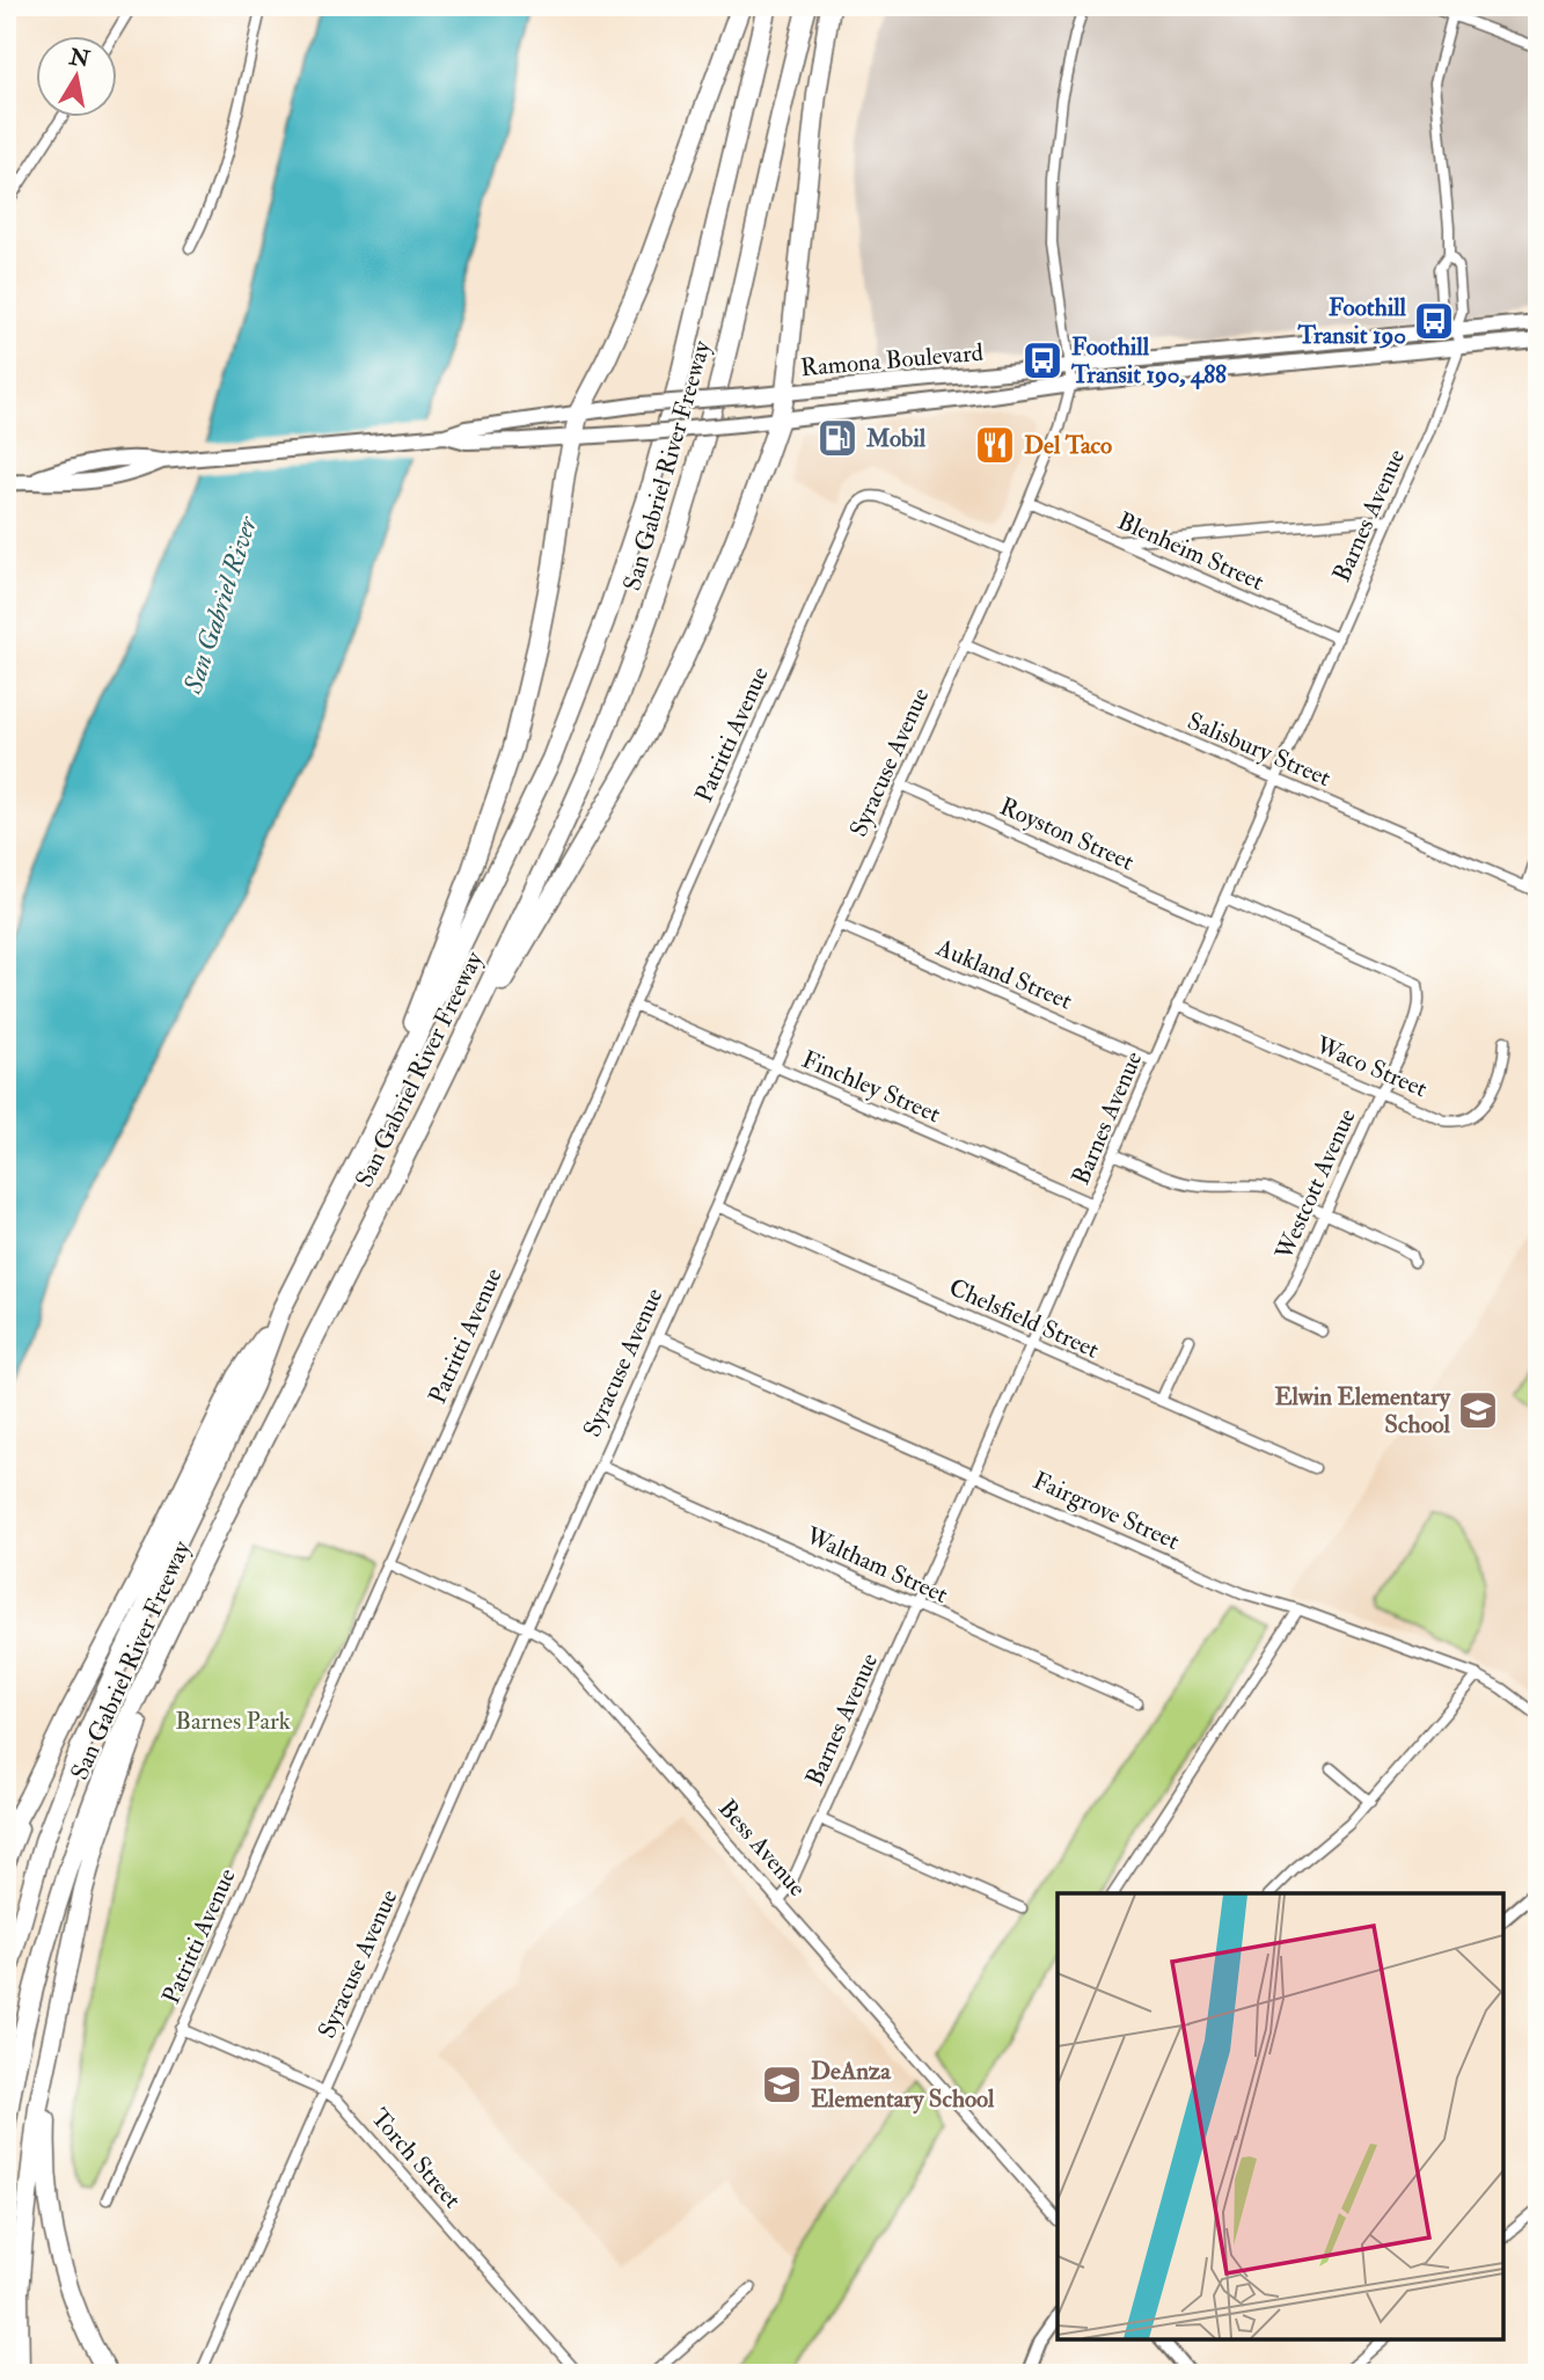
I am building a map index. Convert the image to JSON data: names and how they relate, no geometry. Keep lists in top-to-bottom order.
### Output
{
  "streets": {
    "highway": ["San Gabriel River Freeway"],
    "main road": ["Ramona Boulevard"],
    "street": [
      "Barnes Avenue",
      "Blenheim Street",
      "Patritti Avenue",
      "Salisbury Street",
      "Syracuse Avenue",
      "Royston Street",
      "Aukland Street",
      "Waco Street",
      "Finchley Street",
      "Westcott Avenue",
      "Chelsfield Street",
      "Fairgrove Street",
      "Waltham Street",
      "Bess Avenue",
      "Torch Street"
    ]
  },
  "crossings": [
    ["Ramona Boulevard", "Barnes Avenue"],
    ["Ramona Boulevard", "Syracuse Avenue"],
    ["Barnes Avenue", "Blenheim Street"],
    ["Barnes Avenue", "Salisbury Street"],
    ["Barnes Avenue", "Royston Street"],
    ["Barnes Avenue", "Aukland Street"],
    ["Barnes Avenue", "Waco Street"],
    ["Barnes Avenue", "Finchley Street"],
    ["Barnes Avenue", "Westcott Avenue"],
    ["Barnes Avenue", "Chelsfield Street"],
    ["Barnes Avenue", "Fairgrove Street"],
    ["Barnes Avenue", "Waltham Street"],
    ["Barnes Avenue", "Bess Avenue"],
    ["Blenheim Street", "Syracuse Avenue"],
    ["Patritti Avenue", "Syracuse Avenue"],
    ["Patritti Avenue", "Finchley Street"],
    ["Patritti Avenue", "Bess Avenue"],
    ["Patritti Avenue", "Torch Street"],
    ["Salisbury Street", "Syracuse Avenue"],
    ["Syracuse Avenue", "Royston Street"],
    ["Syracuse Avenue", "Aukland Street"],
    ["Syracuse Avenue", "Finchley Street"],
    ["Syracuse Avenue", "Chelsfield Street"],
    ["Syracuse Avenue", "Fairgrove Street"],
    ["Syracuse Avenue", "Waltham Street"],
    ["Syracuse Avenue", "Bess Avenue"],
    ["Syracuse Avenue", "Torch Street"],
    ["Waco Street", "Westcott Avenue"]
  ],
  "water": ["San Gabriel River"],
  "parks": ["Barnes Park"],
  "places": {
    "bus stop": ["Foothill Transit 190", "Foothill Transit 190, 488"],
    "fuel station": ["Mobil"],
    "restaurant": ["Del Taco"],
    "school or university": ["Elwin Elementary School", "DeAnza Elementary School"]
  },
  "north": "top"
}
